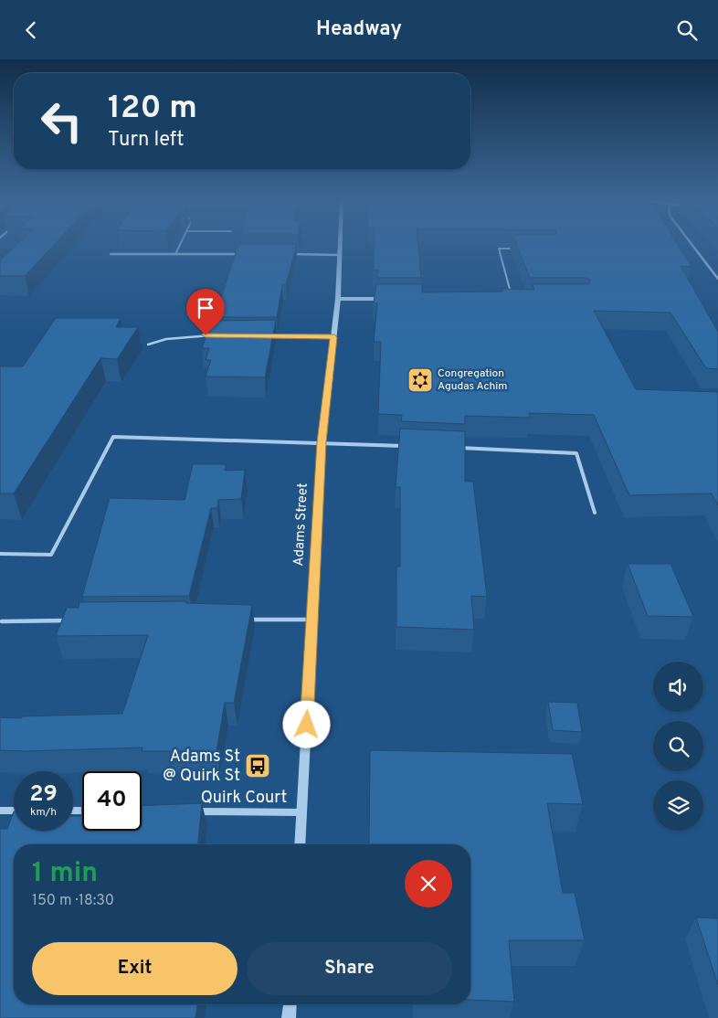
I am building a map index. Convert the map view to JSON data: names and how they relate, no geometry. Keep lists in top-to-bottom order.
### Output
{
  "streets": {
    "street": ["Adams Street", "Quirk Court"]
  },
  "crossings": [
    ["Adams Street", "Quirk Court"]
  ],
  "places": {
    "synagogue": ["Congregation Agudas Achim"],
    "bus stop": ["Adams St @ Quirk St"]
  },
  "page": {
    "header": "Headway",
    "turn": ["120 m", "Turn left"],
    "speed": "29 km/h",
    "limit": "40",
    "heading": ["1 min", "150 m · 18:30"],
    "buttons": ["Exit", "Share"]
  }
}
